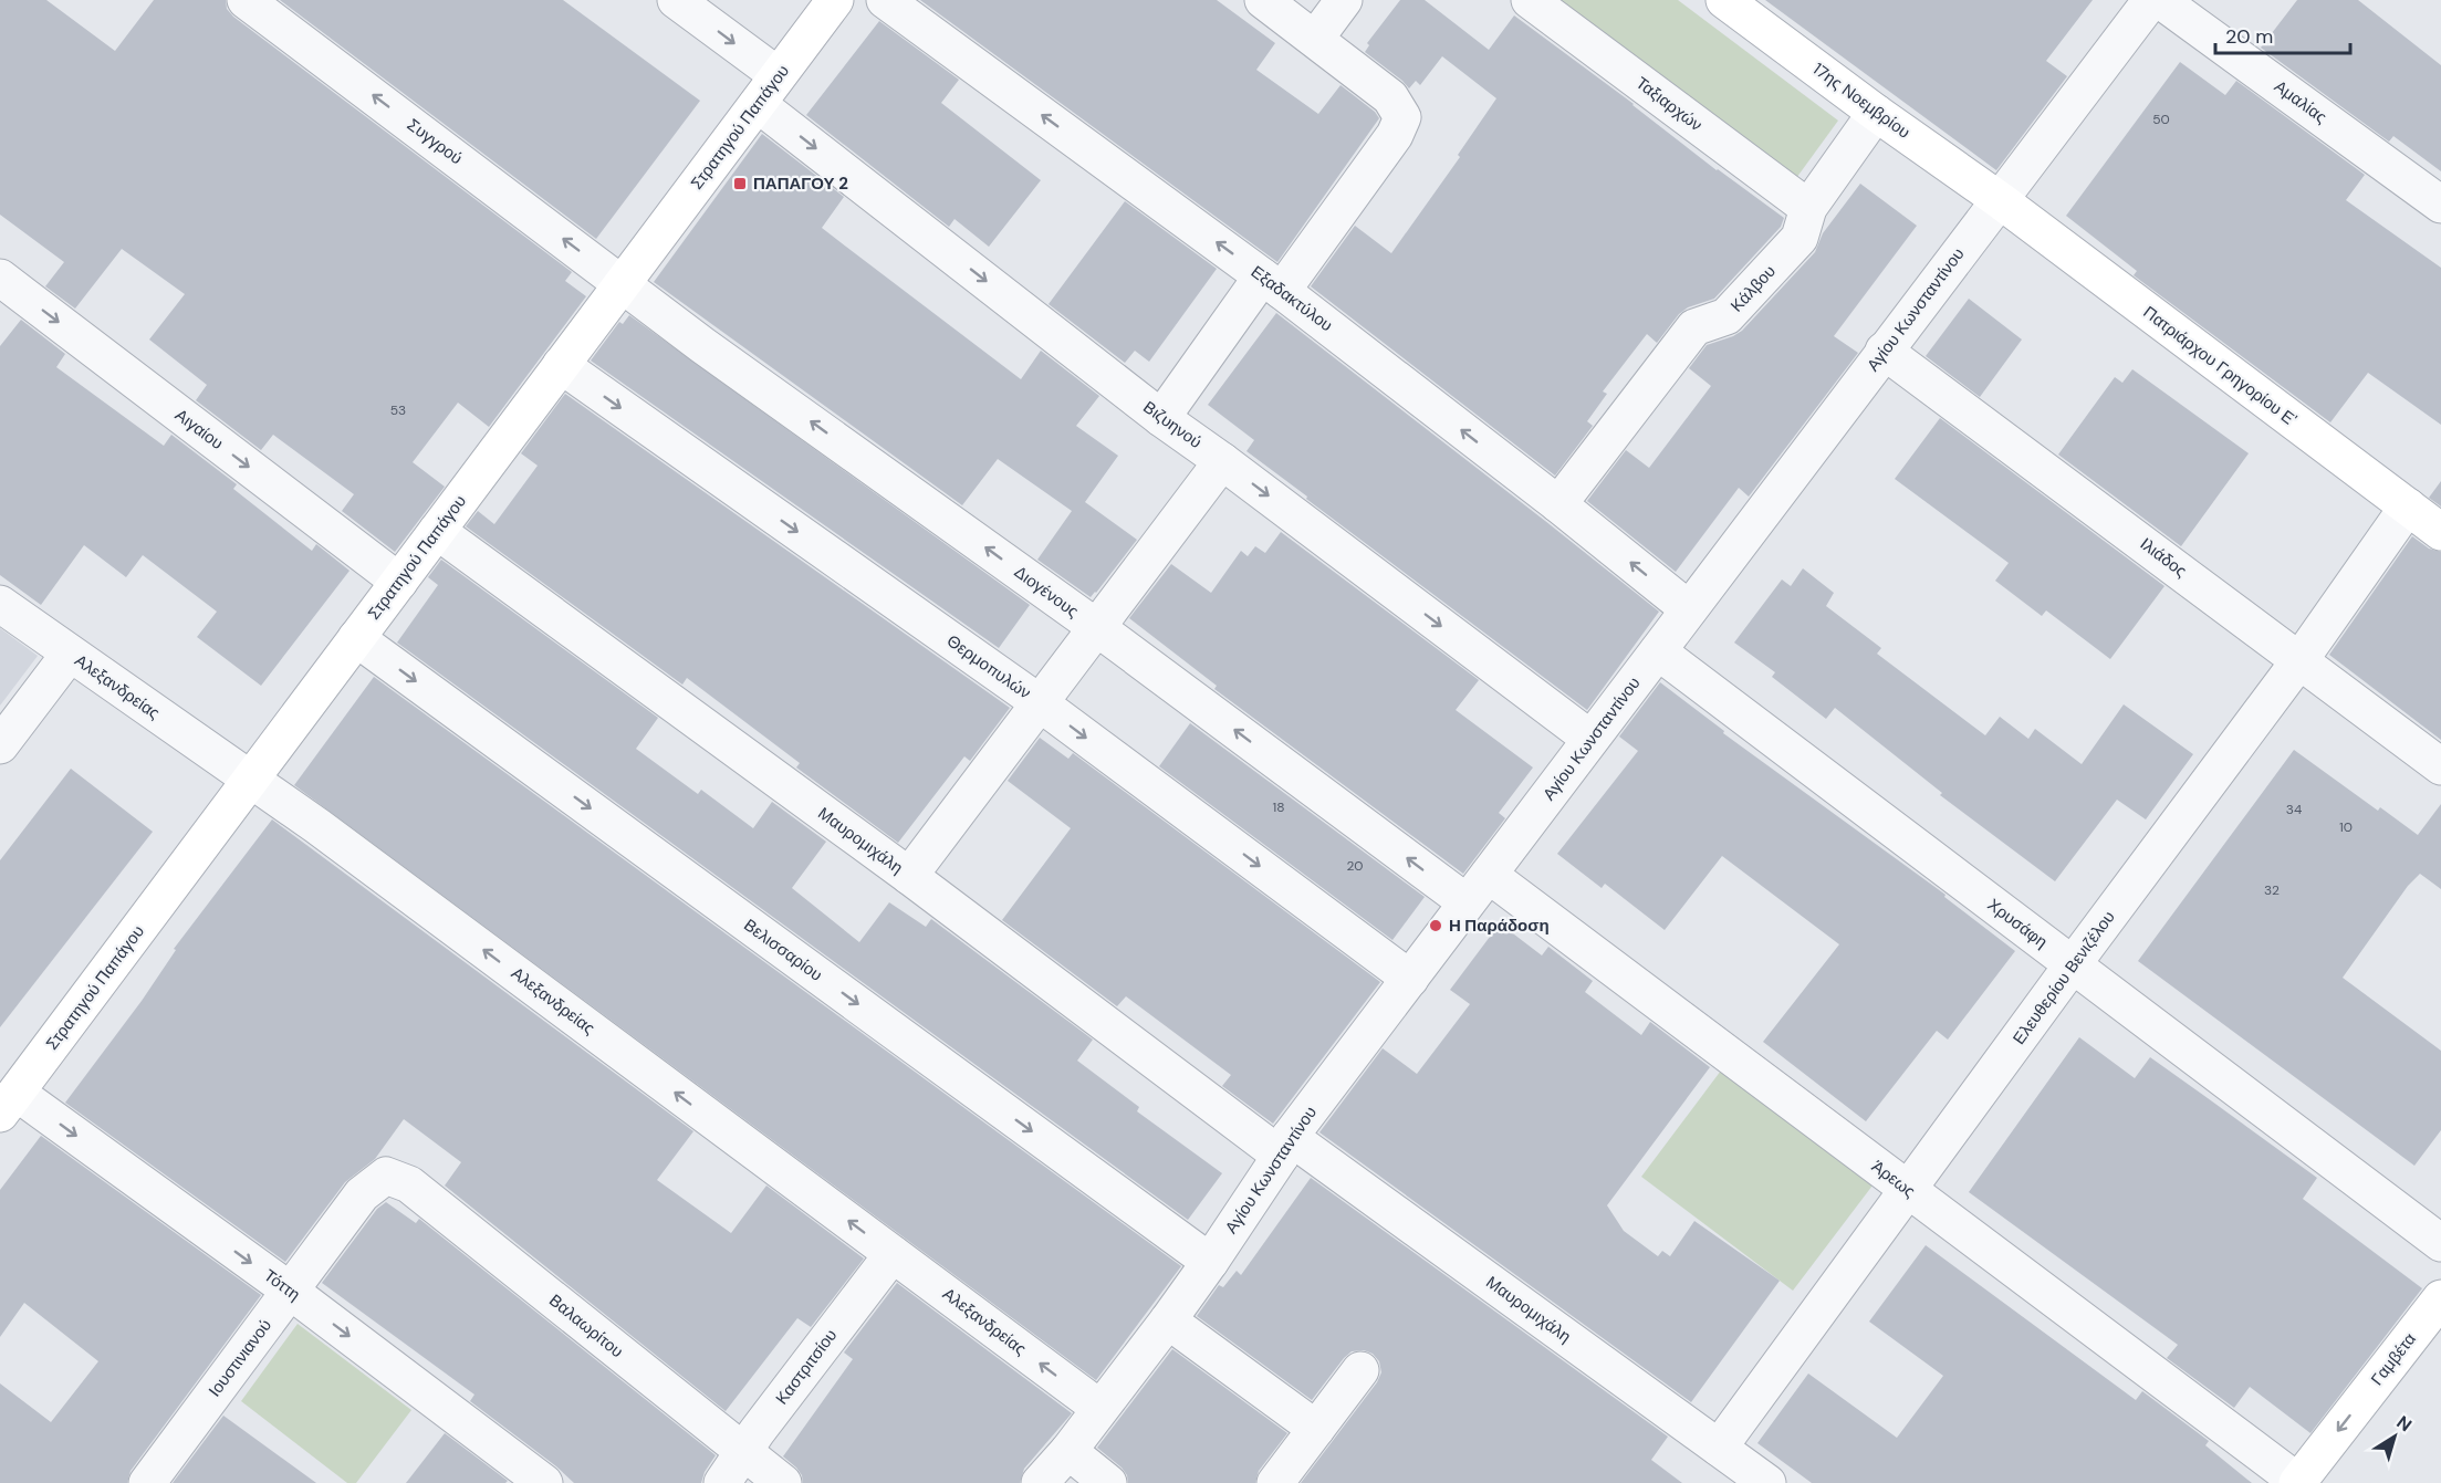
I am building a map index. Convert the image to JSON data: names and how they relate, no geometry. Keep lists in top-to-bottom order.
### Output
{
  "streets": {
    "street": [
      "17ης Νοεμβρίου",
      "Αμαλίας",
      "Ταξιαρχών",
      "Στρατηγού Παπάγου",
      "Συγγρού",
      "Κάλβου",
      "Εξαδακτύλου",
      "Αγίου Κωνσταντίνου",
      "Πατριάρχου Γρηγορίου Ε'",
      "Βιζυηνού",
      "Αιγαίου",
      "Ιλιάδος",
      "Διογένους",
      "Θερμοπυλών",
      "Αλεξανδρείας",
      "Μαυρομιχάλη",
      "Χρυσάφη",
      "Βελισσαρίου",
      "Ελευθερίου Βενιζέλου",
      "Άρεως",
      "Τόττη",
      "Βαλαωρίτου",
      "Ιουστινιανού",
      "Γαμβέτα",
      "Καστριτσίου"
    ]
  },
  "crossings": [
    ["17ης Νοεμβρίου", "Κάλβου"],
    ["17ης Νοεμβρίου", "Αγίου Κωνσταντίνου"],
    ["17ης Νοεμβρίου", "Πατριάρχου Γρηγορίου Ε'"],
    ["Ταξιαρχών", "Κάλβου"],
    ["Στρατηγού Παπάγου", "Συγγρού"],
    ["Στρατηγού Παπάγου", "Βιζυηνού"],
    ["Στρατηγού Παπάγου", "Αιγαίου"],
    ["Στρατηγού Παπάγου", "Διογένους"],
    ["Στρατηγού Παπάγου", "Θερμοπυλών"],
    ["Στρατηγού Παπάγου", "Αλεξανδρείας"],
    ["Στρατηγού Παπάγου", "Μαυρομιχάλη"],
    ["Στρατηγού Παπάγου", "Βελισσαρίου"],
    ["Στρατηγού Παπάγου", "Τόττη"],
    ["Συγγρού", "Διογένους"],
    ["Κάλβου", "Εξαδακτύλου"],
    ["Εξαδακτύλου", "Αγίου Κωνσταντίνου"],
    ["Αγίου Κωνσταντίνου", "Πατριάρχου Γρηγορίου Ε'"],
    ["Αγίου Κωνσταντίνου", "Βιζυηνού"],
    ["Αγίου Κωνσταντίνου", "Ιλιάδος"],
    ["Αγίου Κωνσταντίνου", "Διογένους"],
    ["Αγίου Κωνσταντίνου", "Θερμοπυλών"],
    ["Αγίου Κωνσταντίνου", "Αλεξανδρείας"],
    ["Αγίου Κωνσταντίνου", "Μαυρομιχάλη"],
    ["Αγίου Κωνσταντίνου", "Χρυσάφη"],
    ["Αγίου Κωνσταντίνου", "Βελισσαρίου"],
    ["Αγίου Κωνσταντίνου", "Άρεως"],
    ["Πατριάρχου Γρηγορίου Ε'", "Ελευθερίου Βενιζέλου"],
    ["Ιλιάδος", "Ελευθερίου Βενιζέλου"],
    ["Αλεξανδρείας", "Καστριτσίου"],
    ["Μαυρομιχάλη", "Ελευθερίου Βενιζέλου"],
    ["Χρυσάφη", "Ελευθερίου Βενιζέλου"],
    ["Ελευθερίου Βενιζέλου", "Άρεως"],
    ["Άρεως", "Γαμβέτα"],
    ["Τόττη", "Ιουστινιανού"],
    ["Βαλαωρίτου", "Ιουστινιανού"],
    ["Βαλαωρίτου", "Καστριτσίου"]
  ],
  "one_way": [
    "Συγγρού",
    "Εξαδακτύλου",
    "Βιζυηνού",
    "Αιγαίου",
    "Διογένους",
    "Θερμοπυλών",
    "Αλεξανδρείας",
    "Βελισσαρίου",
    "Τόττη",
    "Γαμβέτα"
  ],
  "places": {
    "transit": ["ΠΑΠΑΓΟΥ 2"],
    "other": ["Η Παράδοση"]
  },
  "house_numbers": [
    "50",
    "53",
    "18",
    "34",
    "10",
    "20",
    "32"
  ],
  "scale_bar": "20 m",
  "north": "top right"
}
